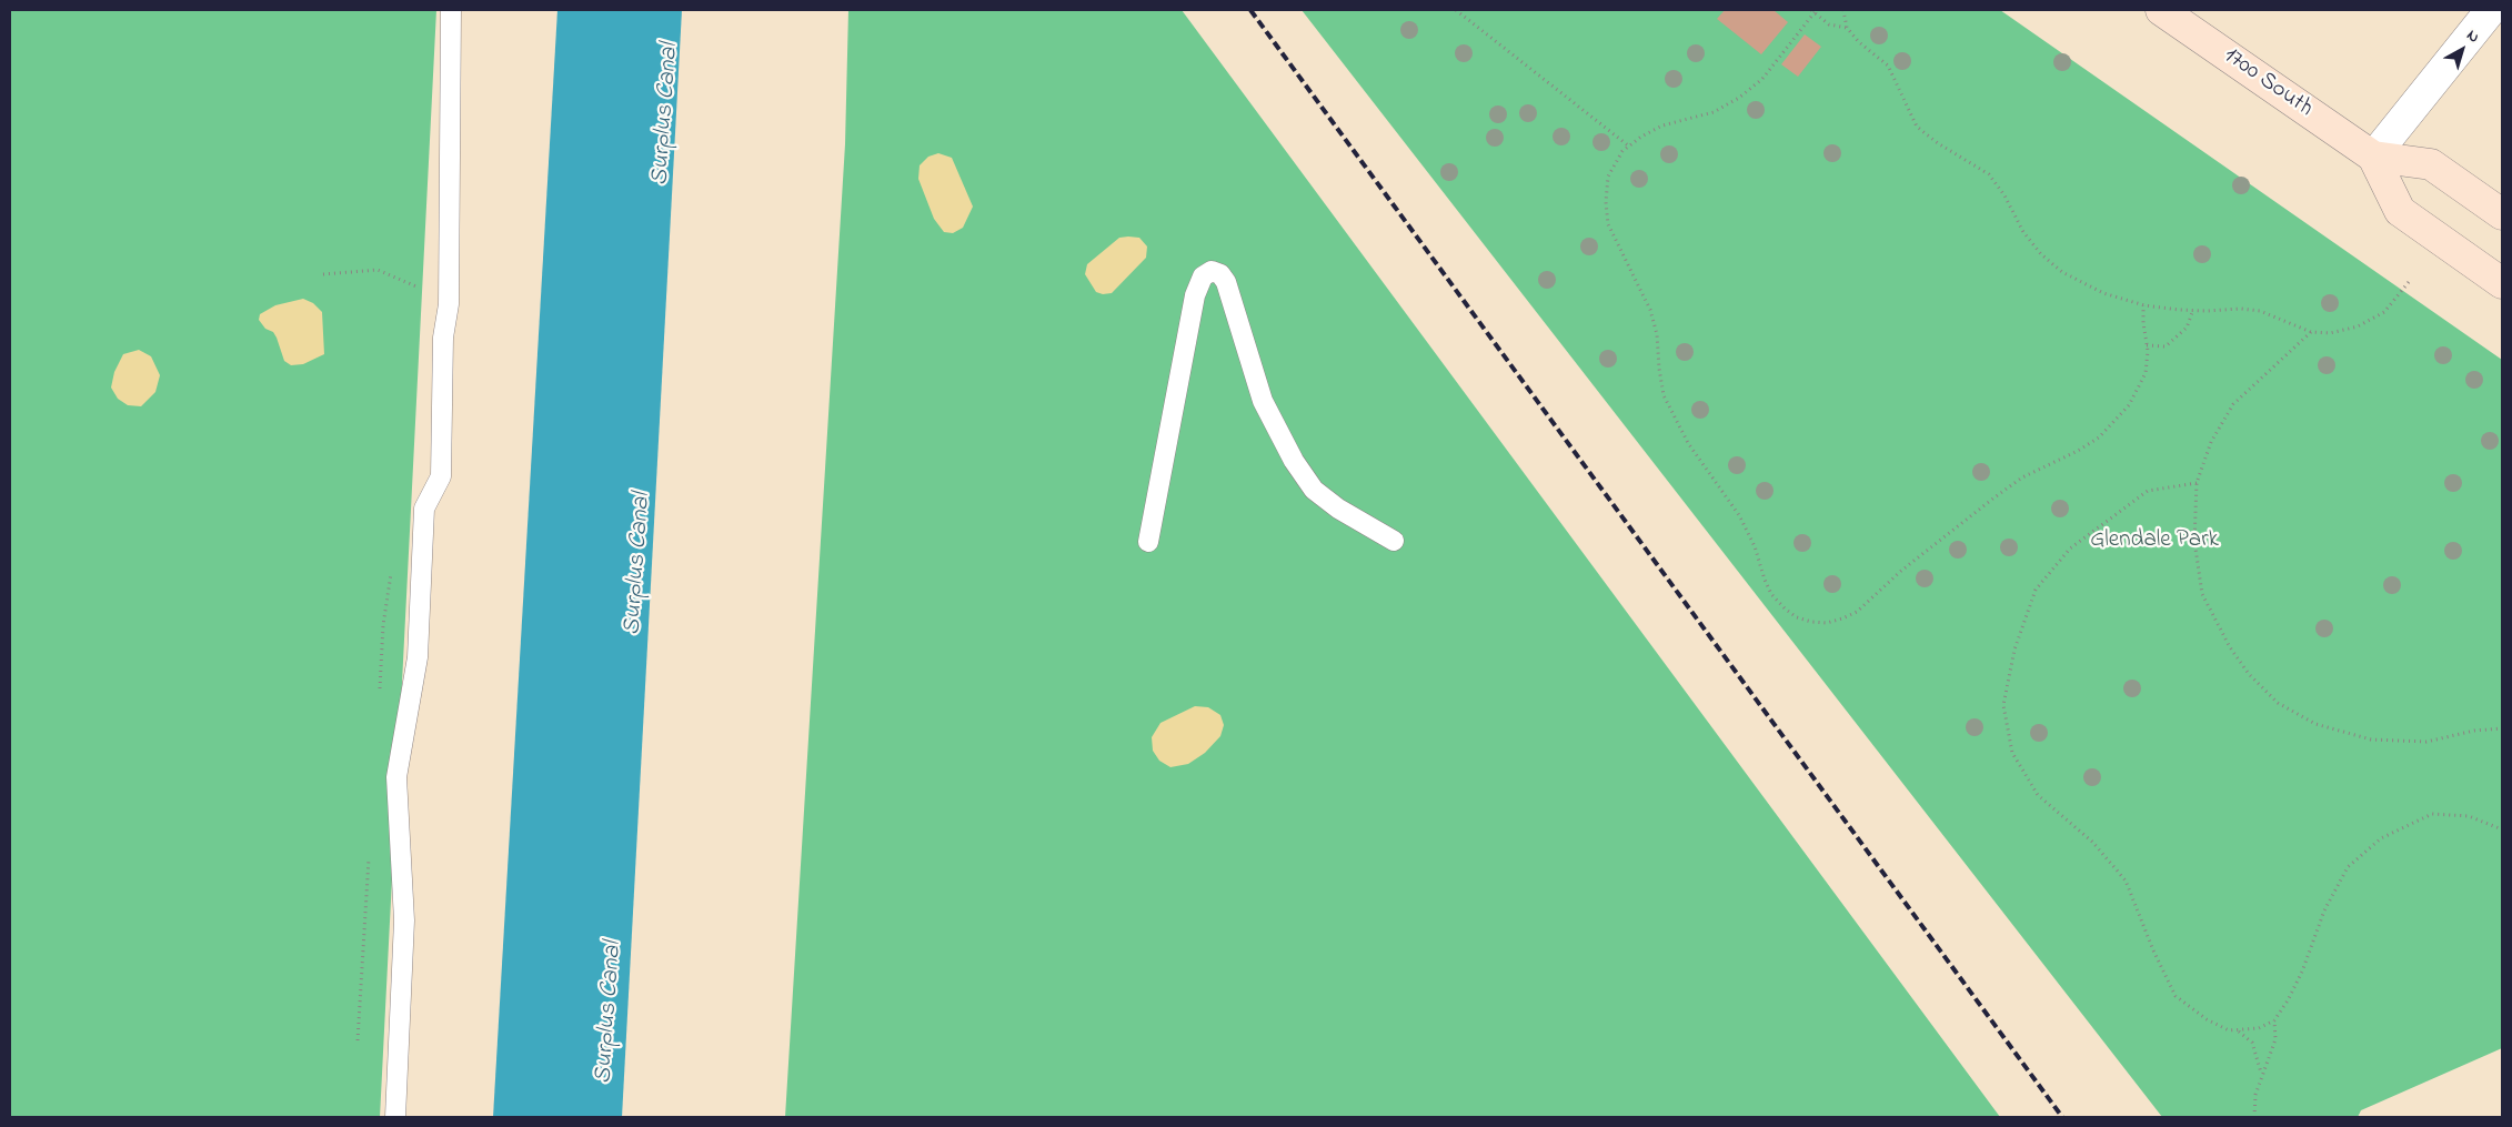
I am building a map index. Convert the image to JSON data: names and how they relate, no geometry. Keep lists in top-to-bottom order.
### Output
{
  "streets": {
    "street": ["1700 South"]
  },
  "water": ["Surplus Canal"],
  "parks": ["Glendale Park"],
  "north": "top right"
}
